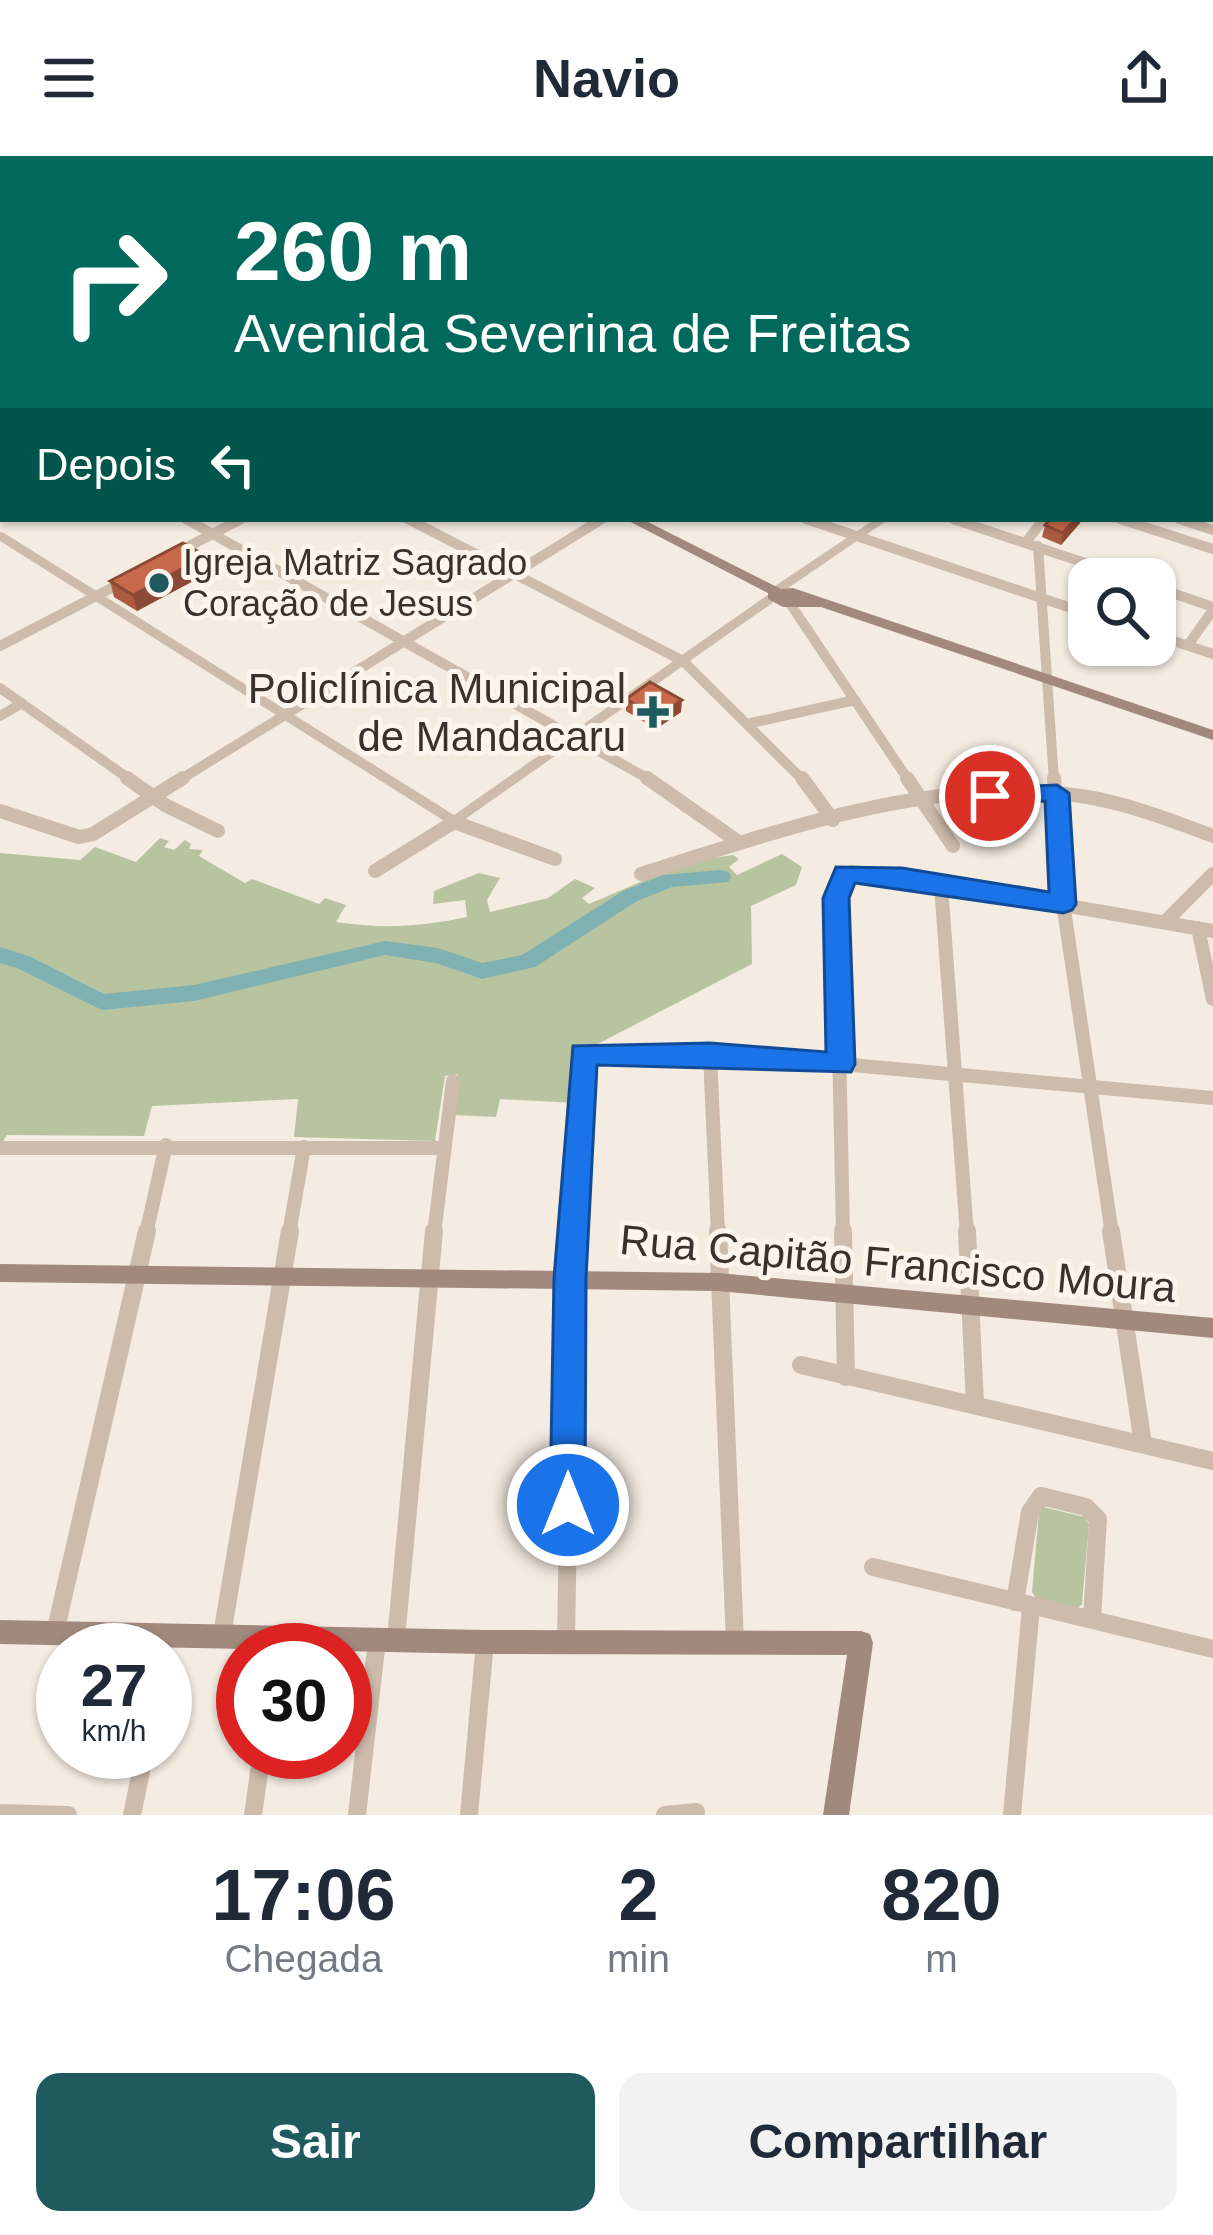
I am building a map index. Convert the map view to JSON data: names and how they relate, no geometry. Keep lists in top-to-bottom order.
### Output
{
  "streets": {
    "main road": ["Rua Capitão Francisco Moura"]
  },
  "places": {
    "other": ["Igreja Matriz Sagrado Coração de Jesus"],
    "health": ["Policlínica Municipal de Mandacaru"]
  },
  "page": {
    "header": "Navio",
    "turn": ["260 m", "Avenida Severina de Freitas"],
    "then": "Depois",
    "speed": "27 km/h",
    "limit": "30",
    "eta": [
      "17:06",
      "Chegada",
      "2",
      "min",
      "820",
      "m"
    ],
    "buttons": ["Sair", "Compartilhar"]
  }
}
